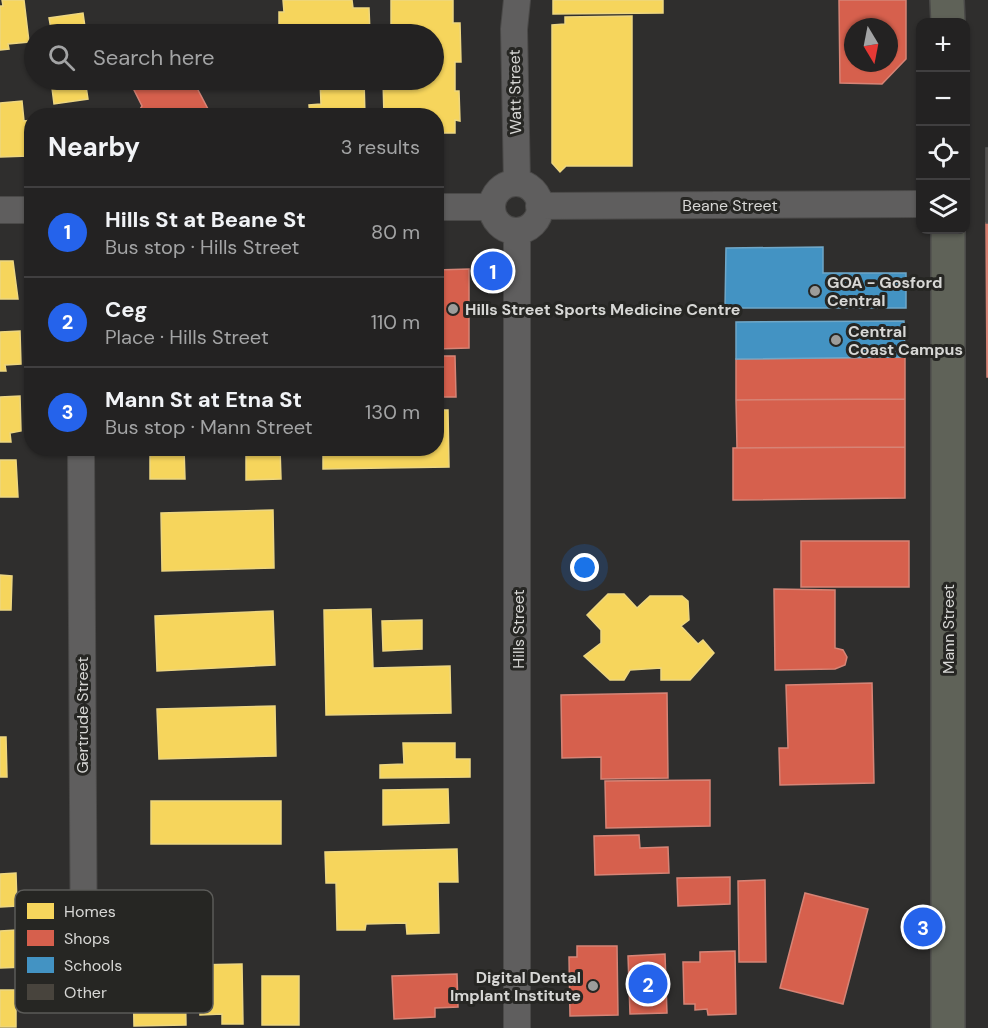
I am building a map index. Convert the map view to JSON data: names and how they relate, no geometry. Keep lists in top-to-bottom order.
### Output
{
  "streets": {
    "main road": ["Mann Street"],
    "street": [
      "Watt Street",
      "Beane Street",
      "Hills Street",
      "Gertrude Street"
    ]
  },
  "crossings": [
    ["Watt Street", "Beane Street"],
    ["Watt Street", "Hills Street"],
    ["Beane Street", "Hills Street"]
  ],
  "places": [
    "GOA - Gosford Central",
    "Hills Street Sports Medicine Centre",
    "Central Coast Campus",
    "Digital Dental Implant Institute"
  ],
  "legend": [
    "Homes",
    "Shops",
    "Schools",
    "Other"
  ],
  "north": "bottom",
  "page": {
    "map_buttons": ["+", "−"],
    "search": "Search here",
    "heading": ["Nearby", "3 results"],
    "list": [
      {
        "mark": "1",
        "name": "Hills St at Beane St",
        "note": "Bus stop · Hills Street",
        "value": "80 m"
      },
      {
        "mark": "2",
        "name": "Ceg",
        "note": "Place · Hills Street",
        "value": "110 m"
      },
      {
        "mark": "3",
        "name": "Mann St at Etna St",
        "note": "Bus stop · Mann Street",
        "value": "130 m"
      }
    ],
    "pins": ["1", "3", "2"]
  }
}
